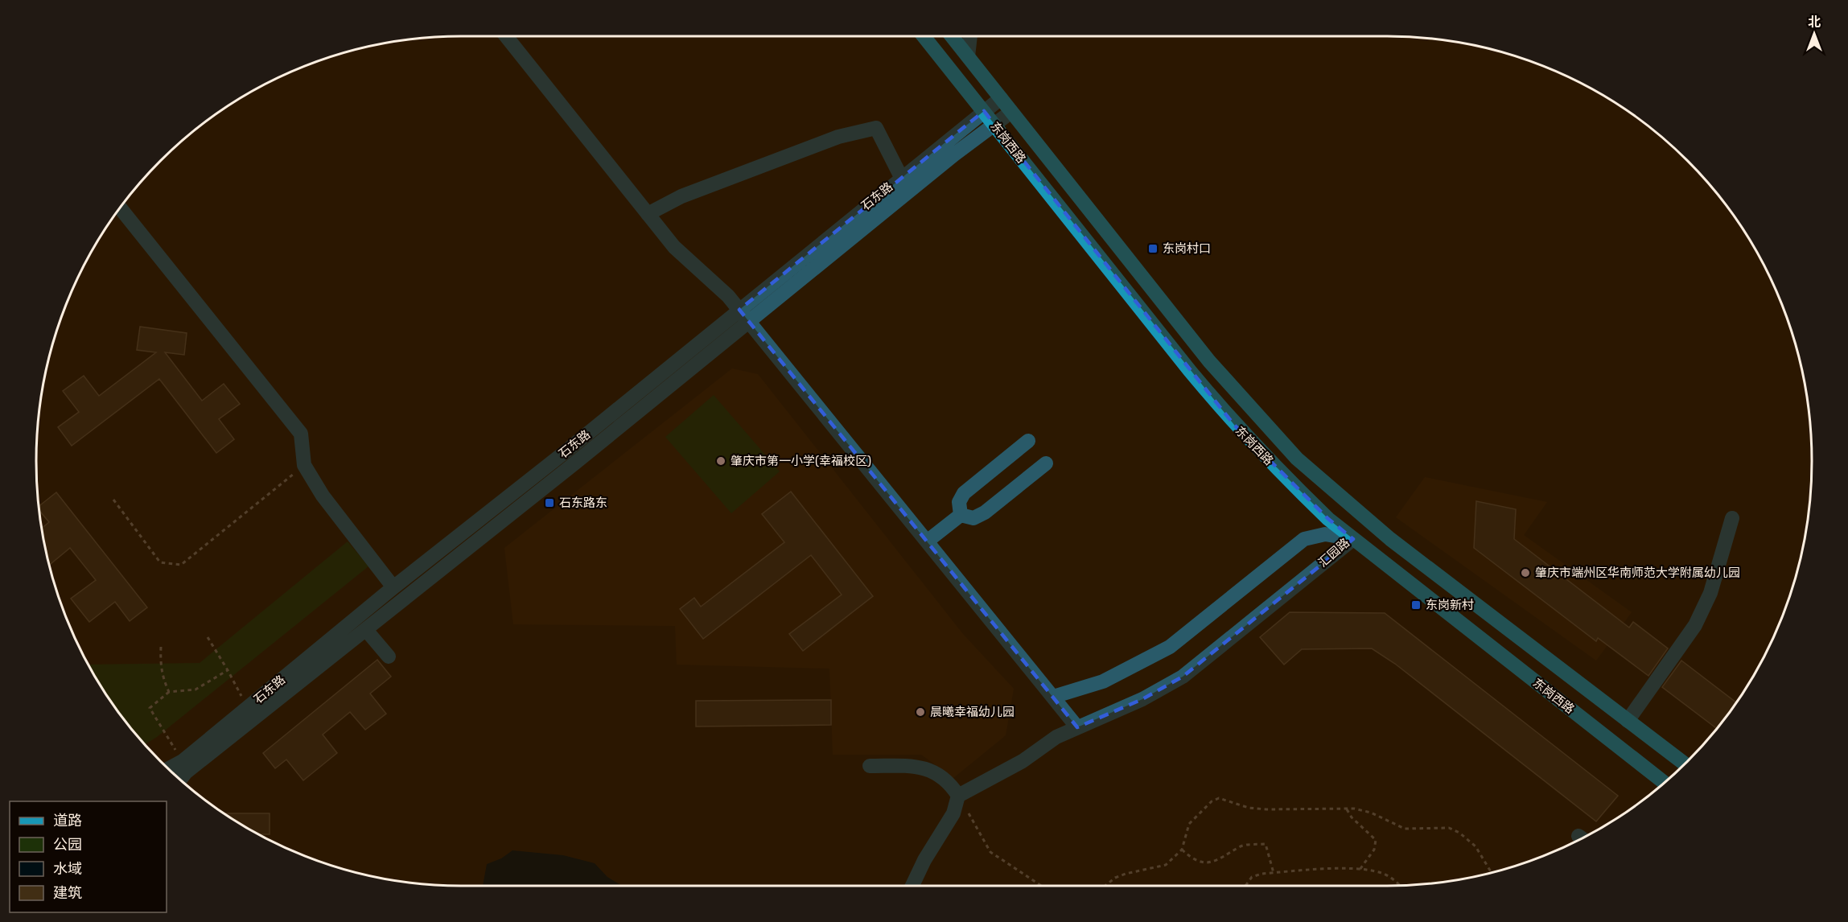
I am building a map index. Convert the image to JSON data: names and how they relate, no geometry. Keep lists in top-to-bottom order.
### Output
{
  "streets": {
    "main road": ["东岗西路"],
    "street": ["石东路", "汇园路"]
  },
  "crossings": [
    ["东岗西路", "石东路"],
    ["东岗西路", "汇园路"]
  ],
  "places": {
    "transit": ["东岗村口", "石东路东", "东岗新村"],
    "other": ["肇庆市第一小学(幸福校区)", "肇庆市端州区华南师范大学附属幼儿园", "晨曦幸福幼儿园"]
  },
  "legend": [
    "道路",
    "公园",
    "水域",
    "建筑"
  ],
  "north": "top"
}
